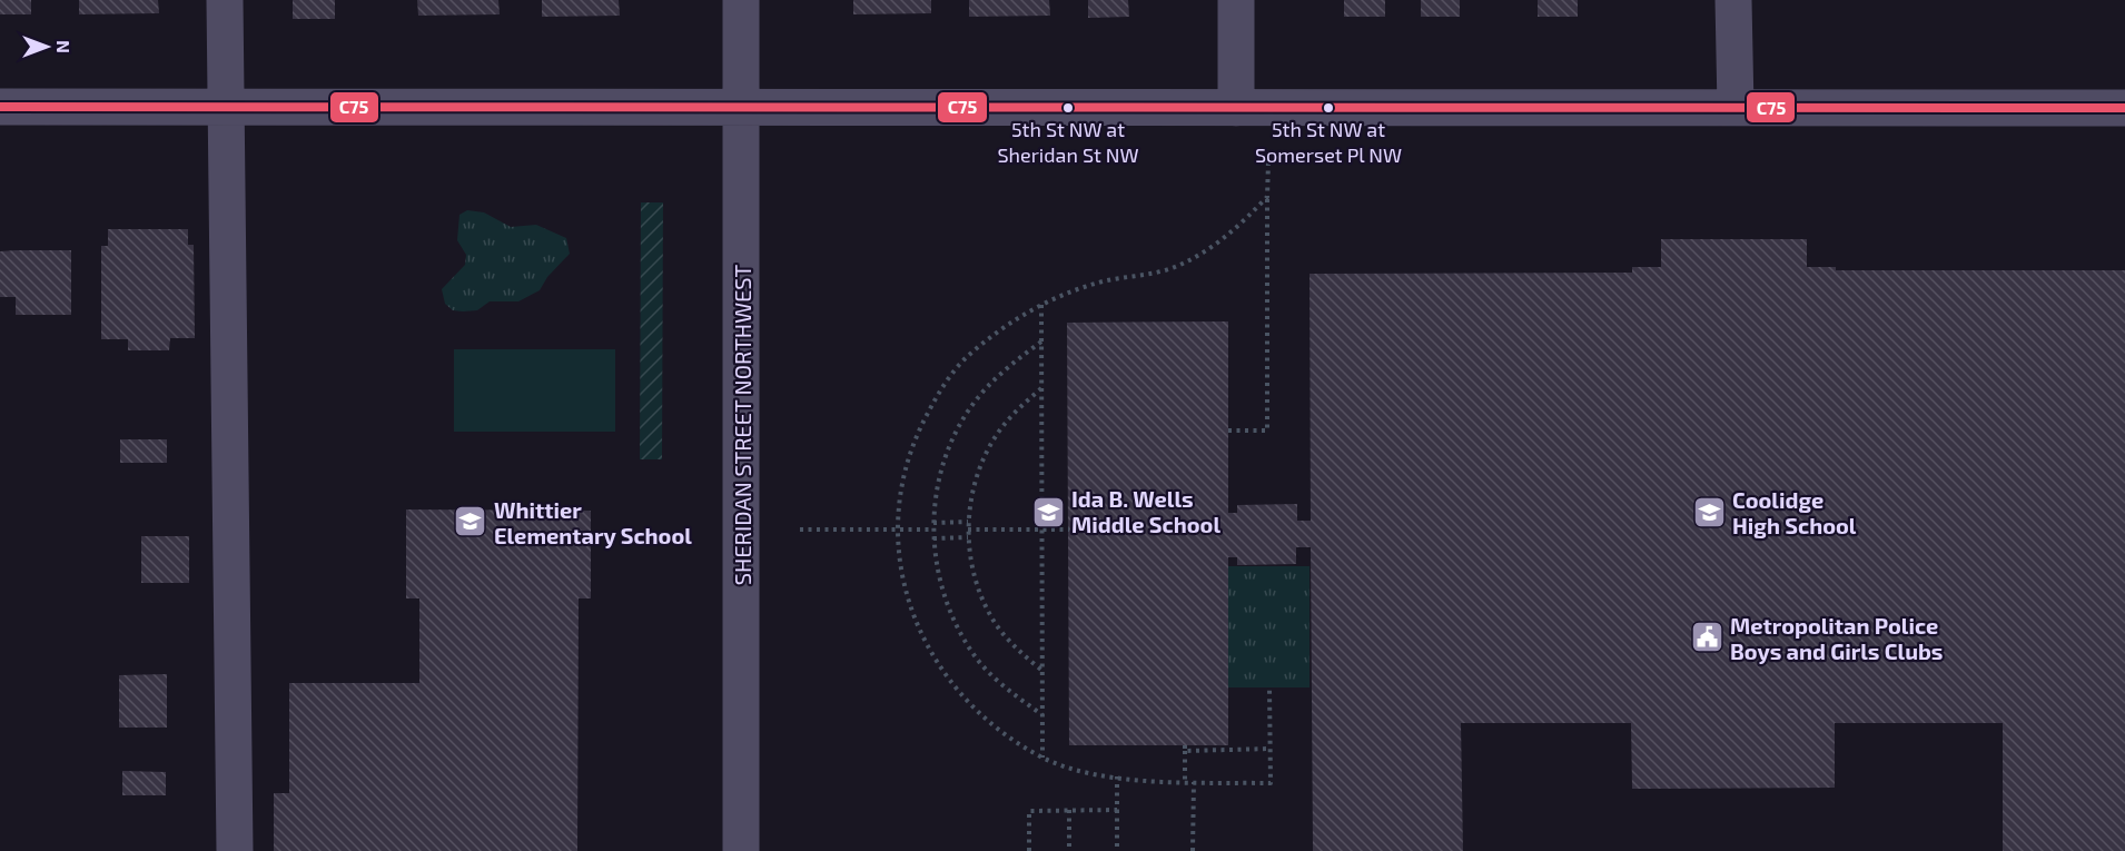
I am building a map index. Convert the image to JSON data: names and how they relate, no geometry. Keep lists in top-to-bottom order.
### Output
{
  "streets": {
    "street": ["SHERIDAN STREET NORTHWEST"]
  },
  "places": {
    "other": ["5th St NW at Sheridan St NW", "5th St NW at Somerset Pl NW"],
    "school or university": ["Ida B. Wells Middle School", "Coolidge High School", "Whittier Elementary School"],
    "public building": ["Metropolitan Police Boys and Girls Clubs"]
  },
  "lines": ["transit line C75"],
  "north": "right"
}
